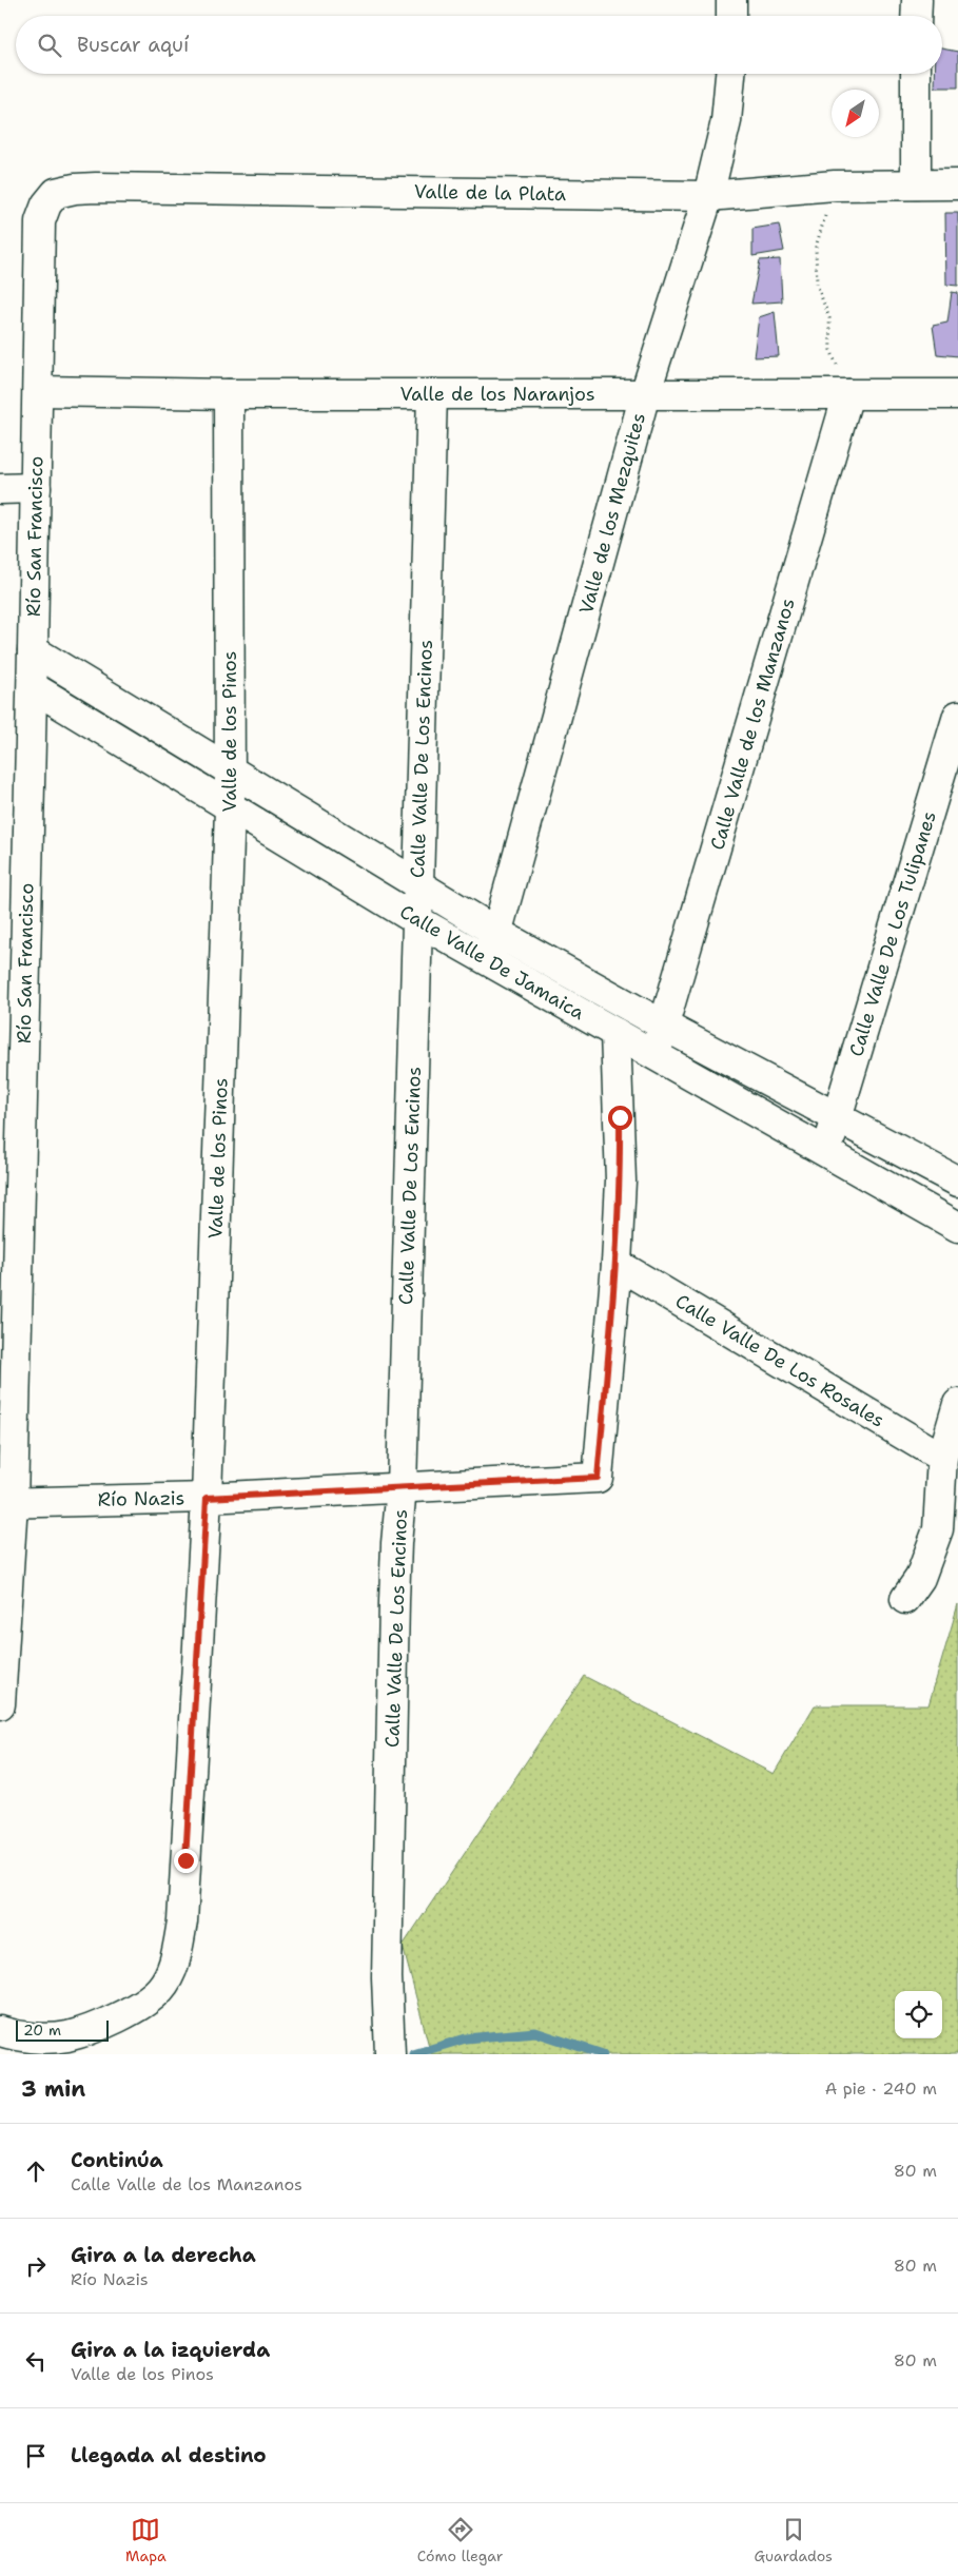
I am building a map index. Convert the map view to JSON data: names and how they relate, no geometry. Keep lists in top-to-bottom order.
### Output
{
  "streets": {
    "street": [
      "Valle de la Plata",
      "Valle de los Naranjos",
      "Valle de los Mezquites",
      "Río San Francisco",
      "Calle Valle de los Manzanos",
      "Valle de los Pinos",
      "Calle Valle De Los Encinos",
      "Calle Valle De Los Tulipanes",
      "Calle Valle De Jamaica",
      "Calle Valle De Los Rosales",
      "Río Nazis"
    ]
  },
  "crossings": [
    ["Valle de la Plata", "Valle de los Mezquites"],
    ["Valle de la Plata", "Río San Francisco"],
    ["Valle de los Naranjos", "Valle de los Mezquites"],
    ["Valle de los Naranjos", "Río San Francisco"],
    ["Valle de los Naranjos", "Calle Valle de los Manzanos"],
    ["Valle de los Naranjos", "Valle de los Pinos"],
    ["Valle de los Naranjos", "Calle Valle De Los Encinos"],
    ["Valle de los Mezquites", "Calle Valle De Jamaica"],
    ["Río San Francisco", "Calle Valle De Jamaica"],
    ["Río San Francisco", "Río Nazis"],
    ["Calle Valle de los Manzanos", "Calle Valle De Jamaica"],
    ["Valle de los Pinos", "Calle Valle De Jamaica"],
    ["Valle de los Pinos", "Río Nazis"],
    ["Calle Valle De Los Encinos", "Calle Valle De Jamaica"],
    ["Calle Valle De Los Encinos", "Río Nazis"],
    ["Calle Valle De Los Tulipanes", "Calle Valle De Jamaica"],
    ["Calle Valle De Los Rosales", "Río Nazis"]
  ],
  "scale_bar": "20 m",
  "north": "bottom left",
  "page": {
    "search": "Buscar aquí",
    "scale": "20 m",
    "heading": ["3 min", "A pie · 240 m"],
    "list": [
      ["Continúa", "Calle Valle de los Manzanos", "80 m"],
      ["Gira a la derecha", "Río Nazis", "80 m"],
      ["Gira a la izquierda", "Valle de los Pinos", "80 m"],
      "Llegada al destino"
    ],
    "nav": ["Mapa", "Cómo llegar", "Guardados"]
  }
}
